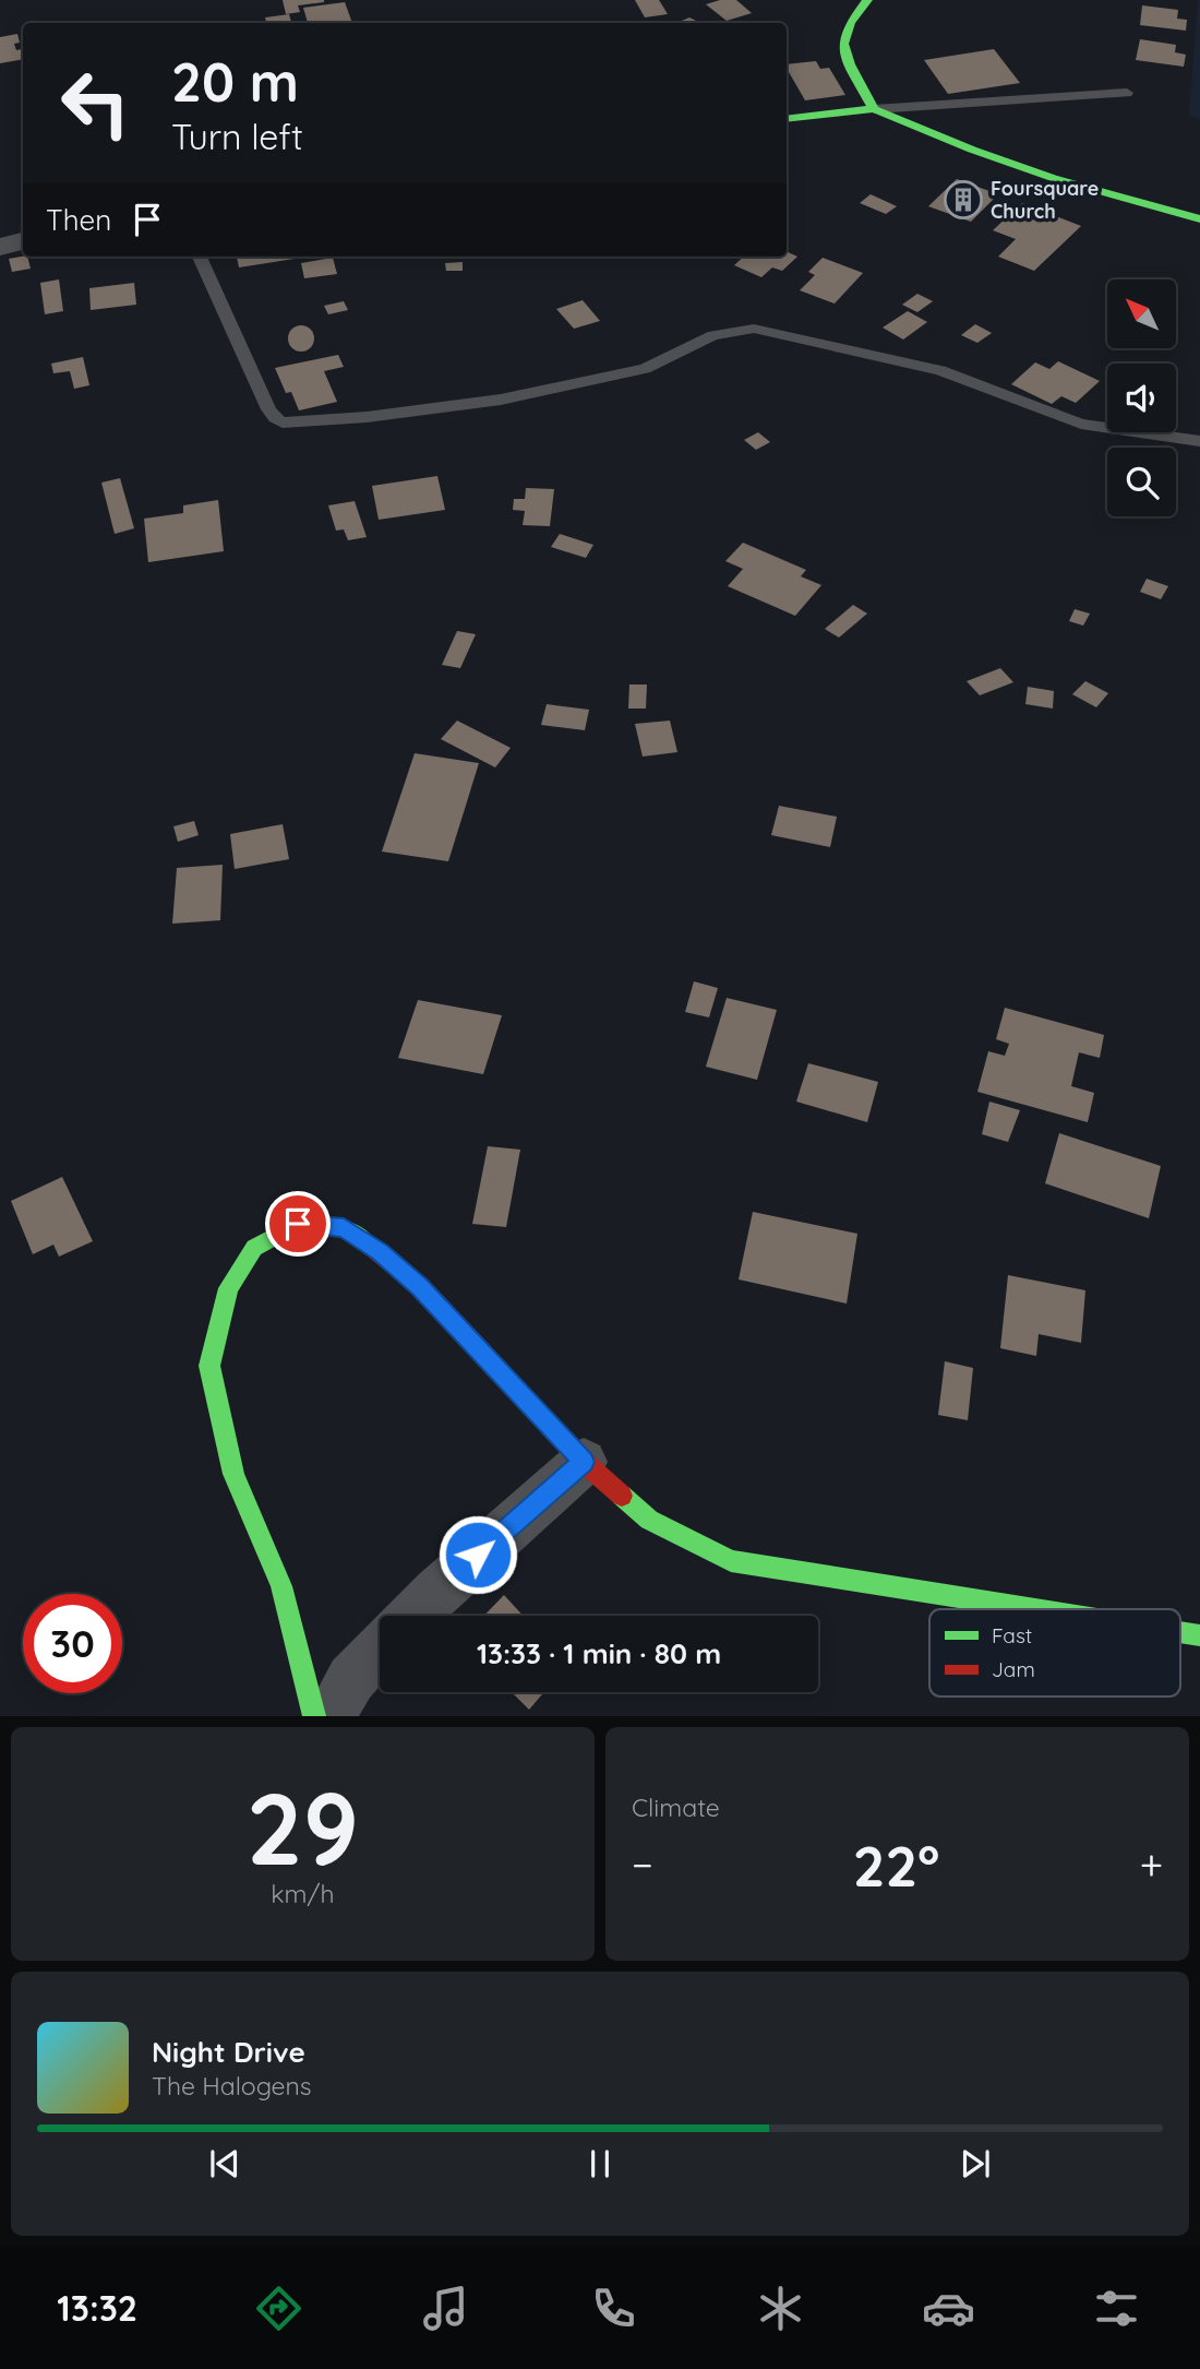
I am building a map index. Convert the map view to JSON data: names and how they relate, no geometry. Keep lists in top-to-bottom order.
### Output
{
  "places": {
    "building": ["Foursquare Church"]
  },
  "legend": ["Fast", "Jam"],
  "north": "top left",
  "page": {
    "turn": ["20 m", "Turn left"],
    "then": "Then",
    "limit": "30",
    "trip": "13:33 · 1 min · 80 m",
    "tile": [
      ["29", "km/h"],
      "Climate"
    ],
    "heat": ["−", "22°", "+"],
    "song": ["Night Drive", "The Halogens"],
    "tabs": "13:32"
  }
}
